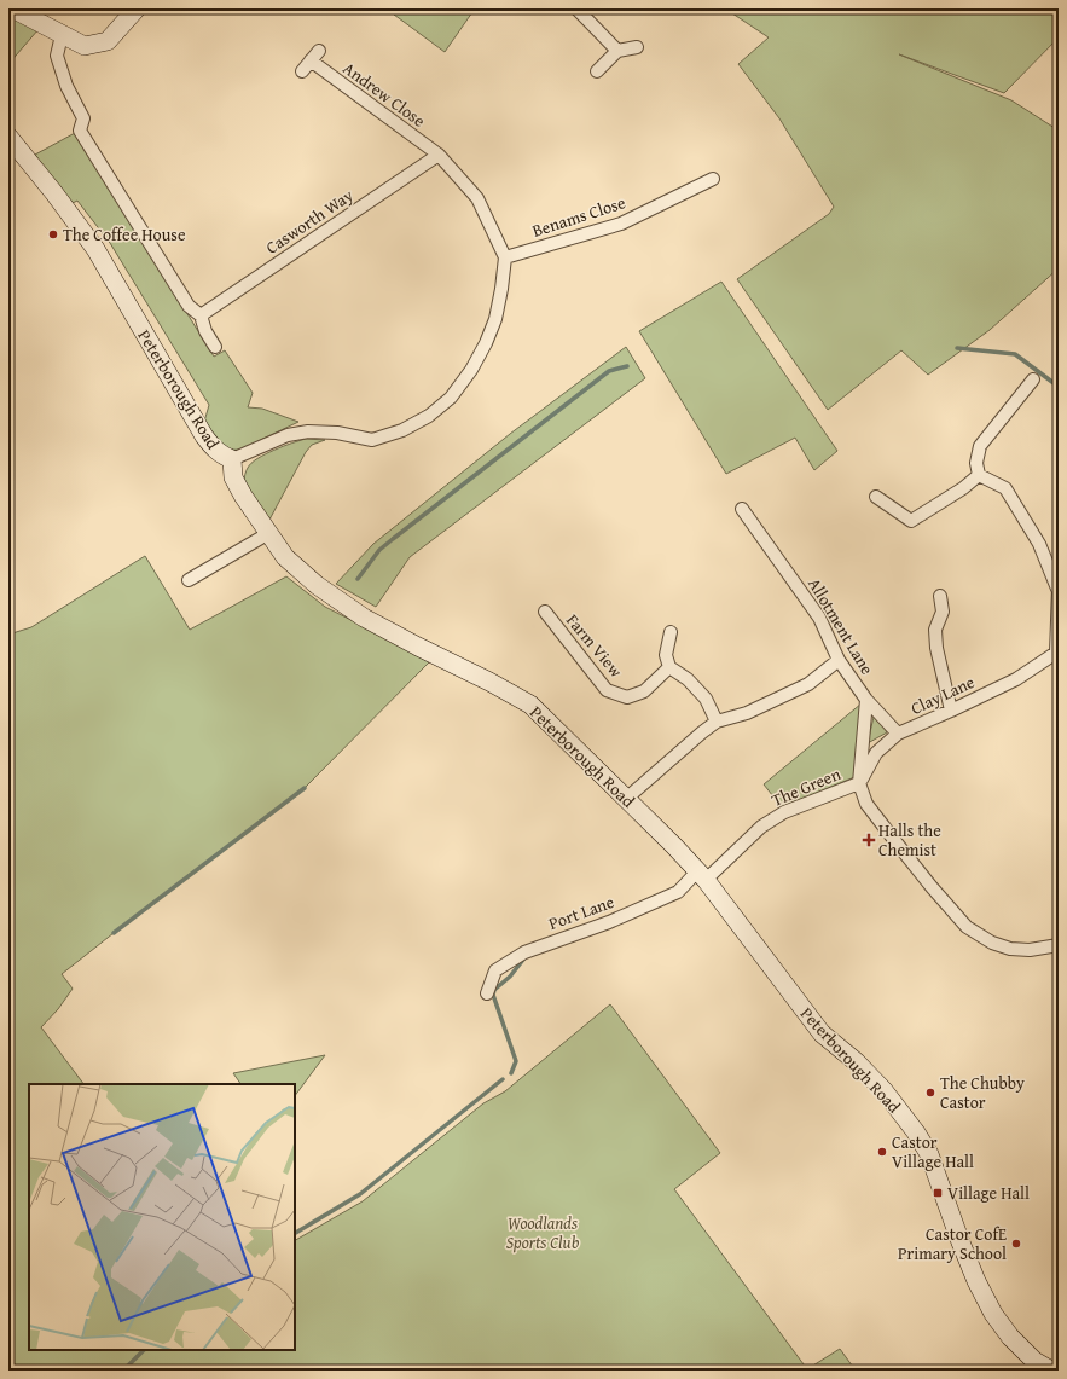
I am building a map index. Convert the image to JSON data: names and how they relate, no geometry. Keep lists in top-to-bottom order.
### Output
{
  "streets": {
    "street": [
      "Andrew Close",
      "Benams Close",
      "Casworth Way",
      "Peterborough Road",
      "Allotment Lane",
      "Farm View",
      "Clay Lane",
      "The Green",
      "Port Lane"
    ]
  },
  "crossings": [
    ["Andrew Close", "Benams Close"],
    ["Andrew Close", "Casworth Way"],
    ["Peterborough Road", "The Green"],
    ["Peterborough Road", "Port Lane"],
    ["Allotment Lane", "Clay Lane"],
    ["Allotment Lane", "The Green"],
    ["Clay Lane", "The Green"],
    ["The Green", "Port Lane"]
  ],
  "parks": ["Woodlands Sports Club"],
  "places": {
    "other": [
      "The Coffee House",
      "The Chubby Castor",
      "Castor Village Hall",
      "Castor CofE Primary School"
    ],
    "health": ["Halls the Chemist"],
    "transit": ["Village Hall"]
  }
}
